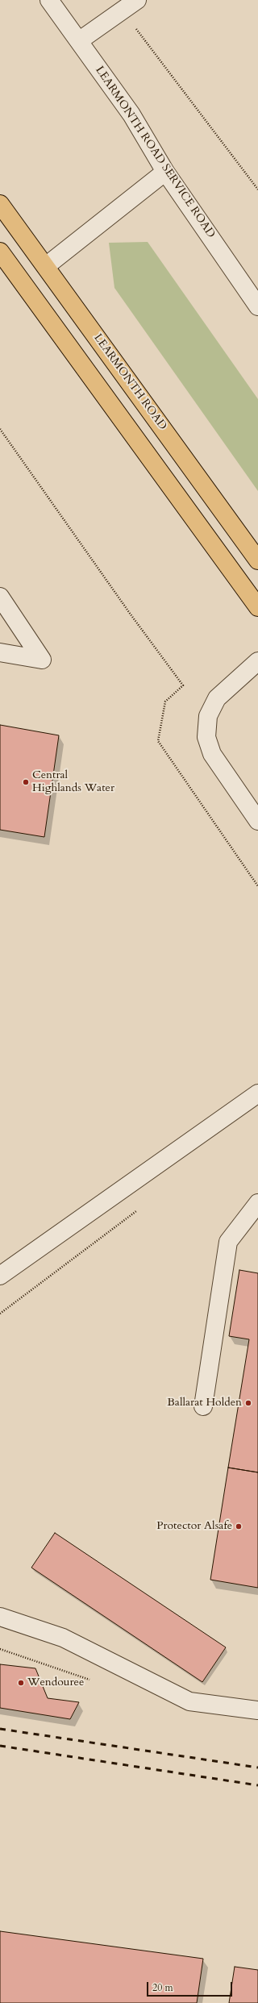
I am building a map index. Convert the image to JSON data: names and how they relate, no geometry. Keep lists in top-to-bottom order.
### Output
{
  "streets": {
    "main road": ["LEARMONTH ROAD"],
    "lane": ["LEARMONTH ROAD SERVICE ROAD"]
  },
  "crossings": [
    ["LEARMONTH ROAD SERVICE ROAD", "LEARMONTH ROAD"]
  ],
  "places": [
    "Central Highlands Water",
    "Ballarat Holden",
    "Protector Alsafe",
    "Wendouree"
  ],
  "scale_bar": "20 m"
}
